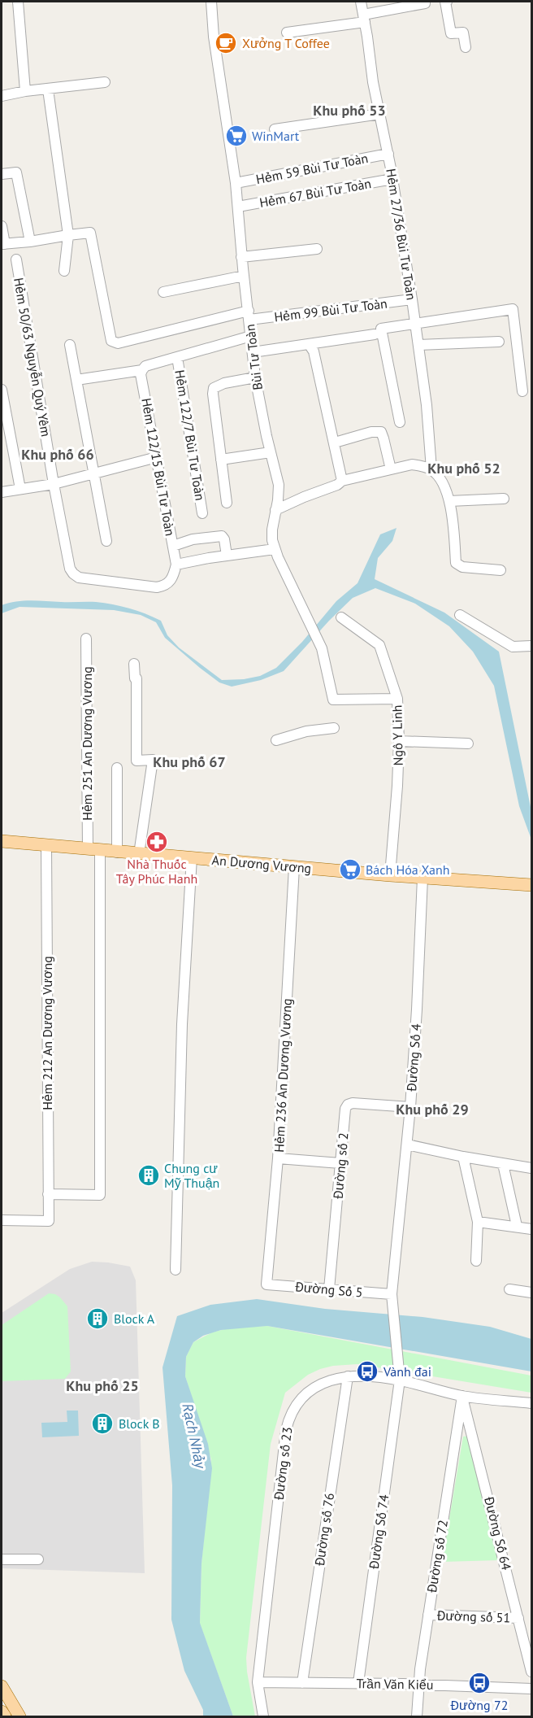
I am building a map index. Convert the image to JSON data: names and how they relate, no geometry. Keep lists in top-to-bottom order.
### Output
{
  "streets": {
    "main road": ["An Dương Vương"],
    "street": [
      "Hẻm 59 Bùi Tư Toàn",
      "Hẻm 67 Bùi Tư Toàn",
      "Hẻm 27/36 Bùi Tư Toàn",
      "Hẻm 99 Bùi Tư Toàn",
      "Hẻm 50/63 Nguyễn Quý Yêm",
      "Bùi Tư Toàn",
      "Hẻm 122/7 Bùi Tư Toàn",
      "Hẻm 122/15 Bùi Tư Toàn",
      "Ngô Y Linh",
      "Hẻm 251 An Dương Vương",
      "Hẻm 212 An Dương Vương",
      "Đường Số 4",
      "Hẻm 236 An Dương Vương",
      "Đường số 2",
      "Đường Số 5",
      "Đường số 23",
      "Đường số 76",
      "Đường Số 74",
      "Đường Số 64",
      "Đường số 72",
      "Đường số 51",
      "Trần Văn Kiểu"
    ]
  },
  "crossings": [
    ["Hẻm 59 Bùi Tư Toàn", "Hẻm 27/36 Bùi Tư Toàn"],
    ["Hẻm 59 Bùi Tư Toàn", "Bùi Tư Toàn"],
    ["Hẻm 67 Bùi Tư Toàn", "Hẻm 27/36 Bùi Tư Toàn"],
    ["Hẻm 67 Bùi Tư Toàn", "Bùi Tư Toàn"],
    ["Hẻm 27/36 Bùi Tư Toàn", "Hẻm 99 Bùi Tư Toàn"],
    ["Hẻm 99 Bùi Tư Toàn", "Bùi Tư Toàn"],
    ["Hẻm 50/63 Nguyễn Quý Yêm", "Hẻm 122/15 Bùi Tư Toàn"],
    ["Bùi Tư Toàn", "Ngô Y Linh"],
    ["Ngô Y Linh", "An Dương Vương"],
    ["Hẻm 251 An Dương Vương", "An Dương Vương"],
    ["Hẻm 251 An Dương Vương", "Hẻm 212 An Dương Vương"],
    ["An Dương Vương", "Hẻm 212 An Dương Vương"],
    ["An Dương Vương", "Đường Số 4"],
    ["An Dương Vương", "Hẻm 236 An Dương Vương"],
    ["Đường Số 4", "Đường số 2"],
    ["Đường Số 4", "Đường Số 5"],
    ["Đường Số 4", "Đường Số 74"],
    ["Hẻm 236 An Dương Vương", "Đường Số 5"],
    ["Đường số 2", "Đường Số 5"],
    ["Đường Số 5", "Đường Số 74"],
    ["Đường số 23", "Đường số 76"],
    ["Đường số 23", "Đường Số 74"],
    ["Đường số 23", "Đường Số 64"],
    ["Đường số 23", "Đường số 72"],
    ["Đường số 23", "Trần Văn Kiểu"],
    ["Đường số 76", "Trần Văn Kiểu"],
    ["Đường Số 74", "Trần Văn Kiểu"],
    ["Đường Số 64", "Đường số 72"],
    ["Đường Số 64", "Đường số 51"],
    ["Đường số 72", "Đường số 51"],
    ["Đường số 72", "Trần Văn Kiểu"]
  ],
  "districts": [
    "Khu phố 53",
    "Khu phố 66",
    "Khu phố 52",
    "Khu phố 67",
    "Khu phố 29",
    "Khu phố 25"
  ],
  "water": ["Rạch Nhảy"],
  "places": {
    "cafe": ["Xưởng T Coffee"],
    "supermarket": ["WinMart", "Bách Hóa Xanh"],
    "pharmacy": ["Nhà Thuốc Tây Phúc Hanh"],
    "building": ["Chung cư Mỹ Thuận", "Block A", "Block B"],
    "bus stop": ["Vành đai", "Đường 72"]
  }
}
